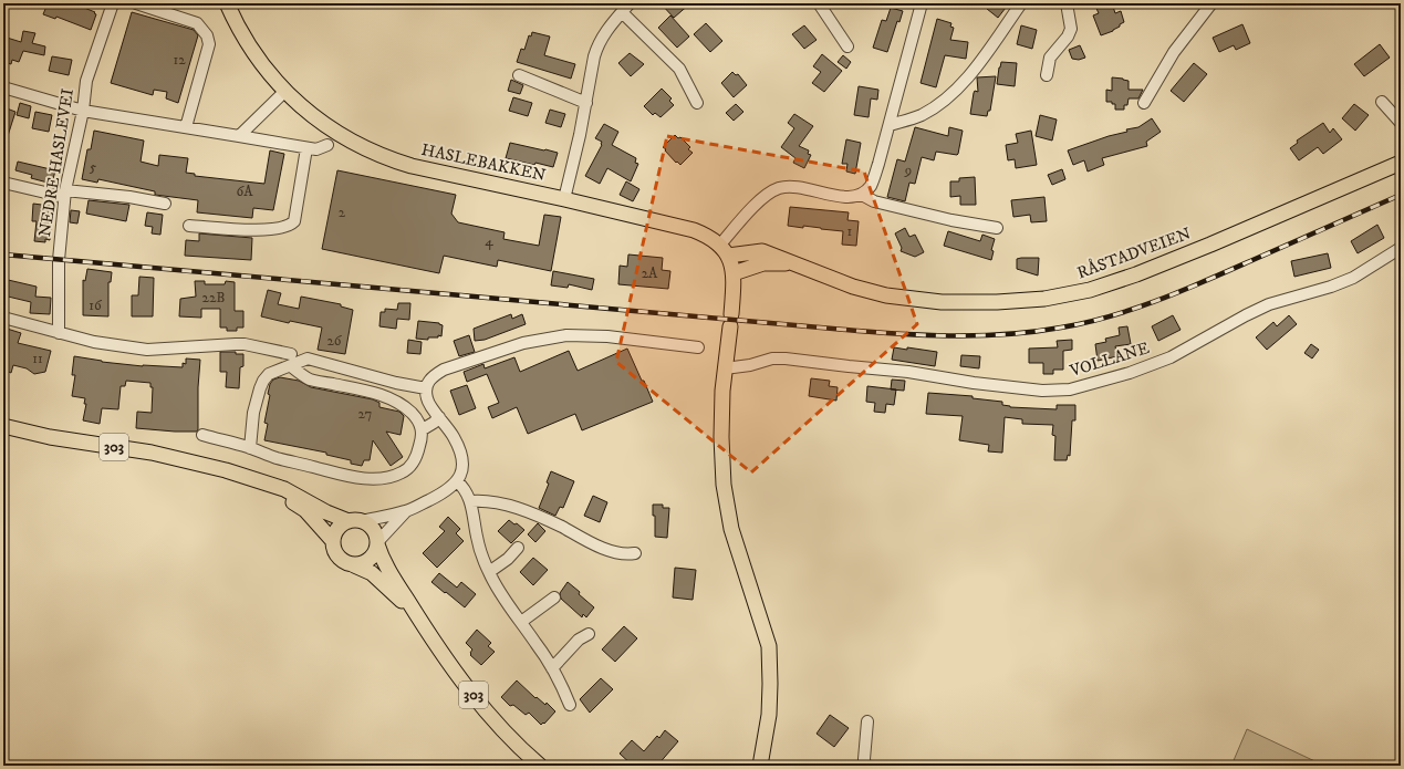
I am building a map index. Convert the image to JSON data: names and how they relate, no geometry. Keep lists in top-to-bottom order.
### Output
{
  "streets": {
    "main road": ["HASLEBAKKEN", "RÅSTADVEIEN", "303"],
    "street": ["NEDRE HASLEVEI", "VOLLANE"]
  },
  "crossings": [
    ["HASLEBAKKEN", "RÅSTADVEIEN"]
  ],
  "house_numbers": [
    "12",
    "5",
    "9",
    "6A",
    "2",
    "1",
    "4",
    "2A",
    "22B",
    "16",
    "26",
    "11",
    "27"
  ]
}
